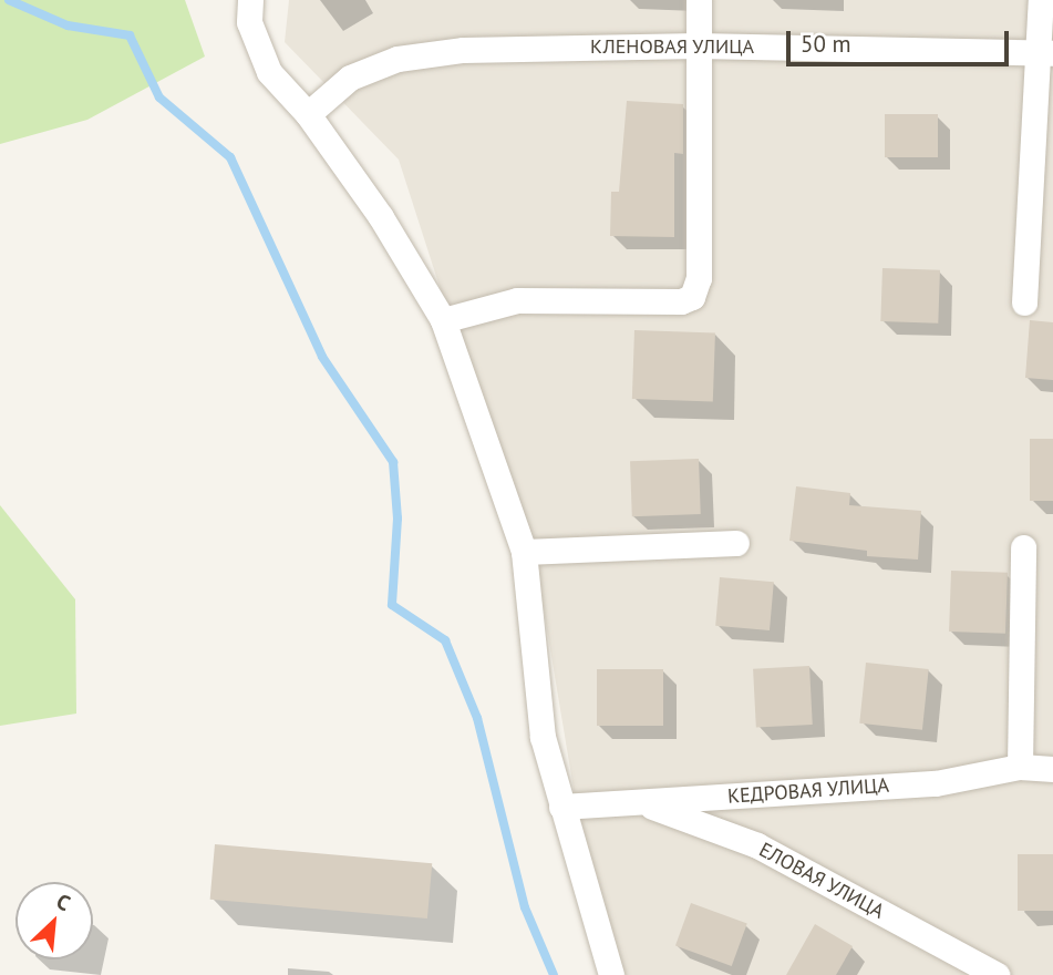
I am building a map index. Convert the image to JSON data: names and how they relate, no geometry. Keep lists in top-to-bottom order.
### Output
{
  "streets": {
    "street": ["КЛЕНОВАЯ УЛИЦА", "КЕДРОВАЯ УЛИЦА", "ЕЛОВАЯ УЛИЦА"]
  },
  "crossings": [
    ["КЕДРОВАЯ УЛИЦА", "ЕЛОВАЯ УЛИЦА"]
  ],
  "scale_bar": "50 m",
  "north": "top right"
}
